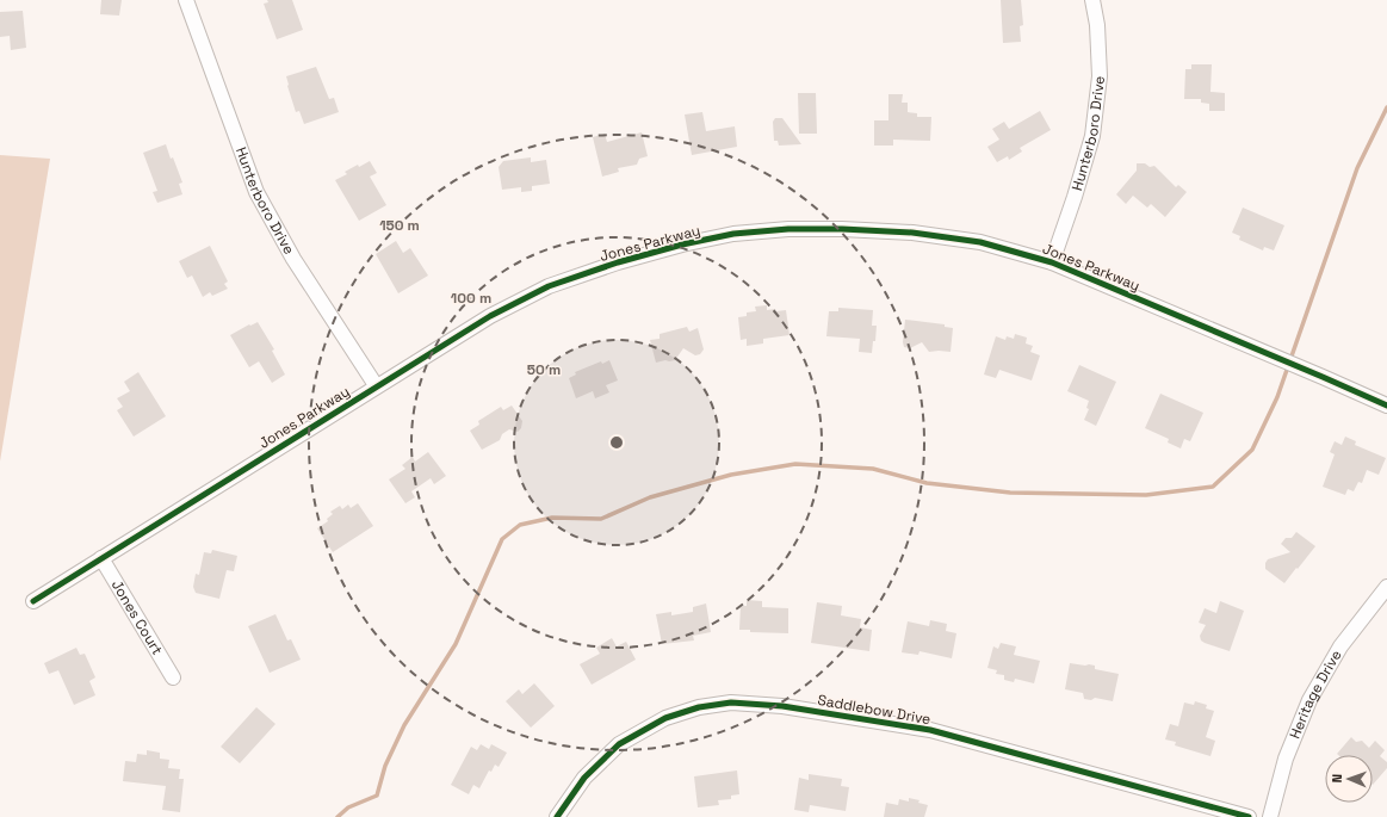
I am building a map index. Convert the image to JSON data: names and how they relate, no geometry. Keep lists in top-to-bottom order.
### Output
{
  "streets": {
    "street": [
      "Hunterboro Drive",
      "Jones Parkway",
      "Jones Court",
      "Heritage Drive",
      "Saddlebow Drive"
    ]
  },
  "crossings": [
    ["Hunterboro Drive", "Jones Parkway"],
    ["Jones Parkway", "Jones Court"]
  ],
  "north": "left",
  "rings": ["150 m", "100 m", "50 m"]
}
